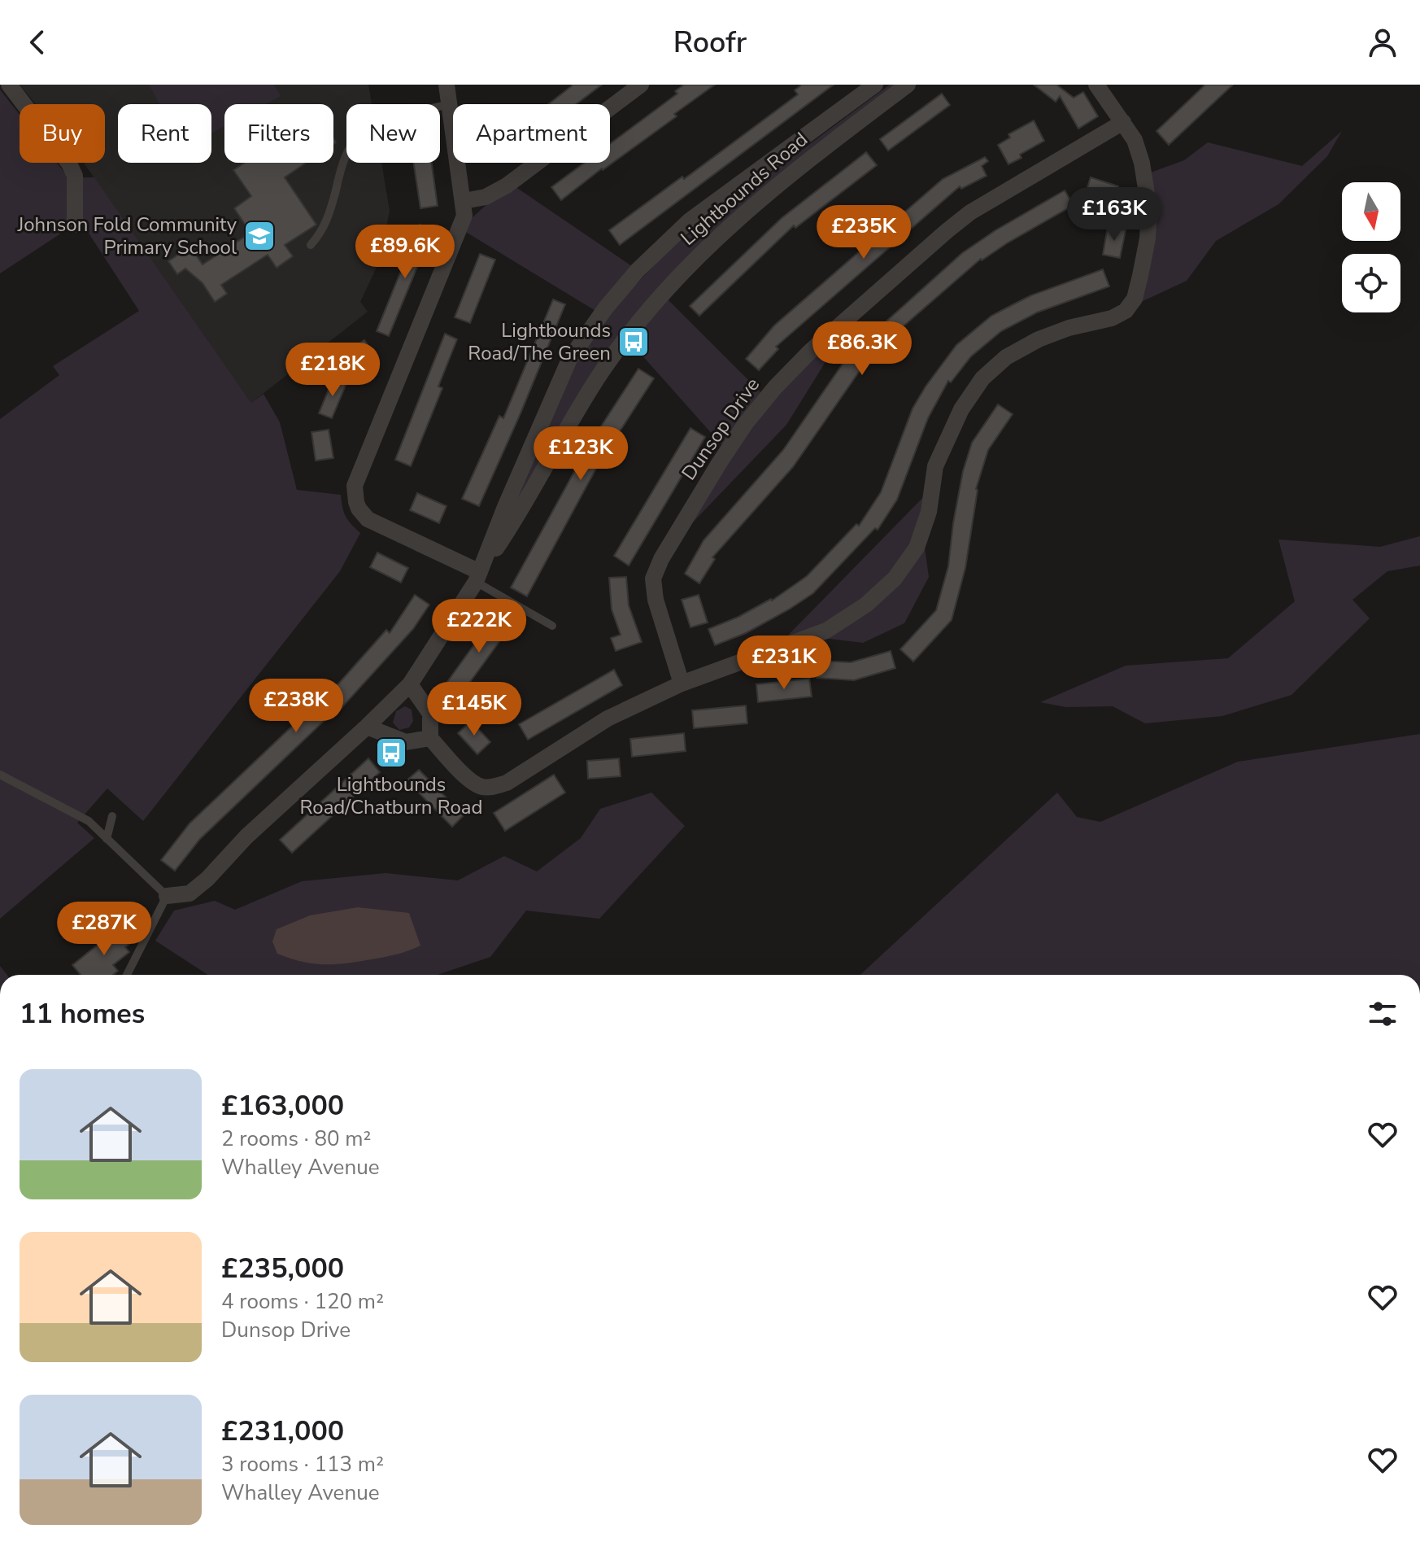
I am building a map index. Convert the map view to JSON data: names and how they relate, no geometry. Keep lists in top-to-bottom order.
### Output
{
  "streets": {
    "street": ["Lightbounds Road", "Dunsop Drive"]
  },
  "places": {
    "school or university": ["Johnson Fold Community Primary School"],
    "bus stop": ["Lightbounds Road/The Green", "Lightbounds Road/Chatburn Road"]
  },
  "north": "bottom",
  "page": {
    "header": "Roofr",
    "chip": [
      "Buy",
      "Rent",
      "Filters",
      "New",
      "Apartment"
    ],
    "price": [
      "£163K",
      "£235K",
      "£89.6K",
      "£86.3K",
      "£218K",
      "£123K",
      "£222K",
      "£231K",
      "£238K",
      "£145K",
      "£287K"
    ],
    "heading": "11 homes",
    "list": [
      {
        "name": "£163,000",
        "note": "2 rooms · 80 m² · Whalley Avenue"
      },
      {
        "name": "£235,000",
        "note": "4 rooms · 120 m² · Dunsop Drive"
      },
      {
        "name": "£231,000",
        "note": "3 rooms · 113 m² · Whalley Avenue"
      }
    ]
  }
}
